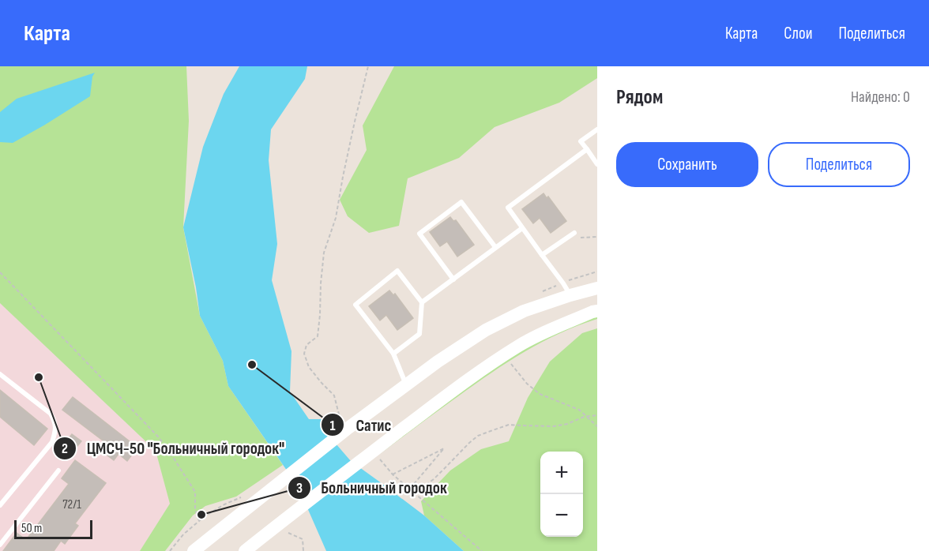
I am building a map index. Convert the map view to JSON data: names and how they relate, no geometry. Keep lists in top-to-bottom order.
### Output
{
  "places": ["Сатис", "ЦМСЧ-50 \"Больничный городок\"", "Больничный городок"],
  "house_numbers": ["72/1"],
  "scale_bar": "50 m",
  "page": {
    "header": "Карта",
    "nav": ["Карта", "Слои", "Поделиться"],
    "heading": ["Рядом", "Найдено: 0"],
    "buttons": ["Сохранить", "Поделиться"],
    "map_buttons": ["+", "−"],
    "scale": "50 m"
  }
}
